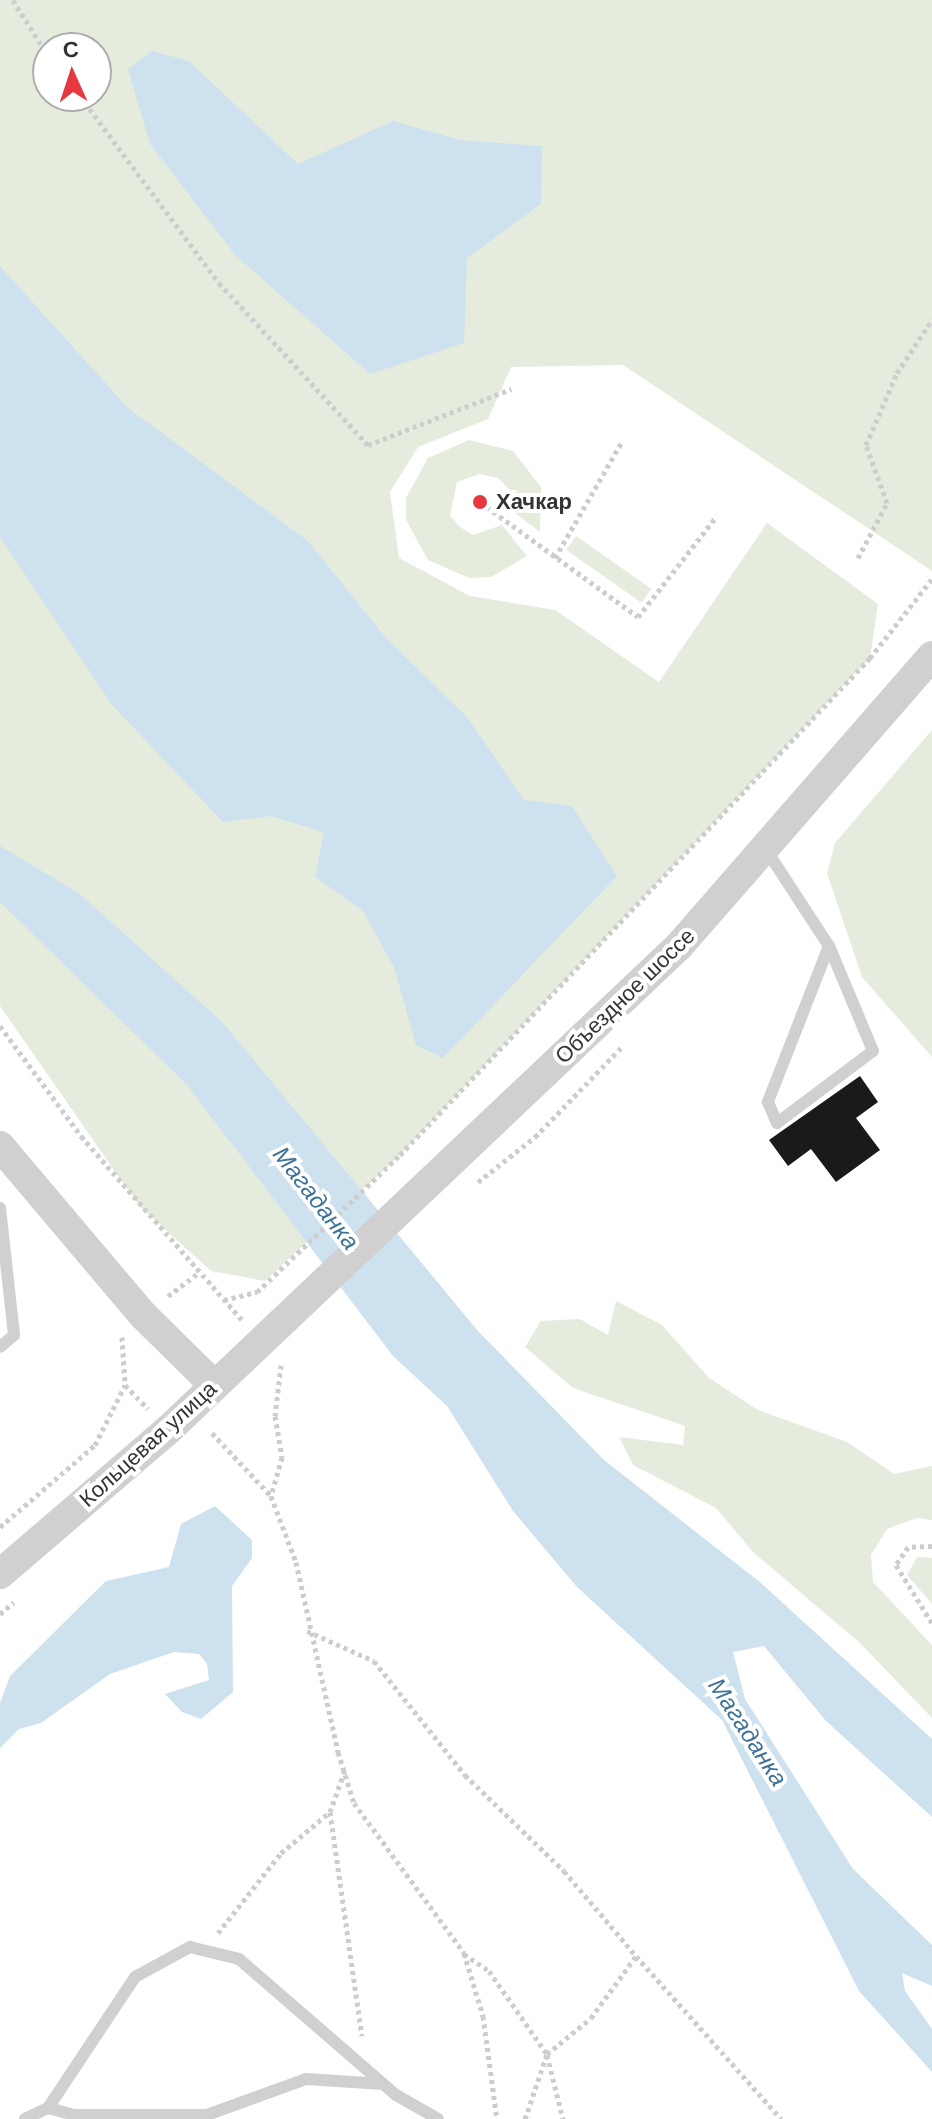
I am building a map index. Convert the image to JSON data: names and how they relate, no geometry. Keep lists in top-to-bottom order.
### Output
{
  "streets": {
    "street": ["Объездное шоссе", "Кольцевая улица"]
  },
  "crossings": [
    ["Объездное шоссе", "Кольцевая улица"]
  ],
  "water": ["Магаданка"],
  "places": ["Хачкар"],
  "north": "top"
}
